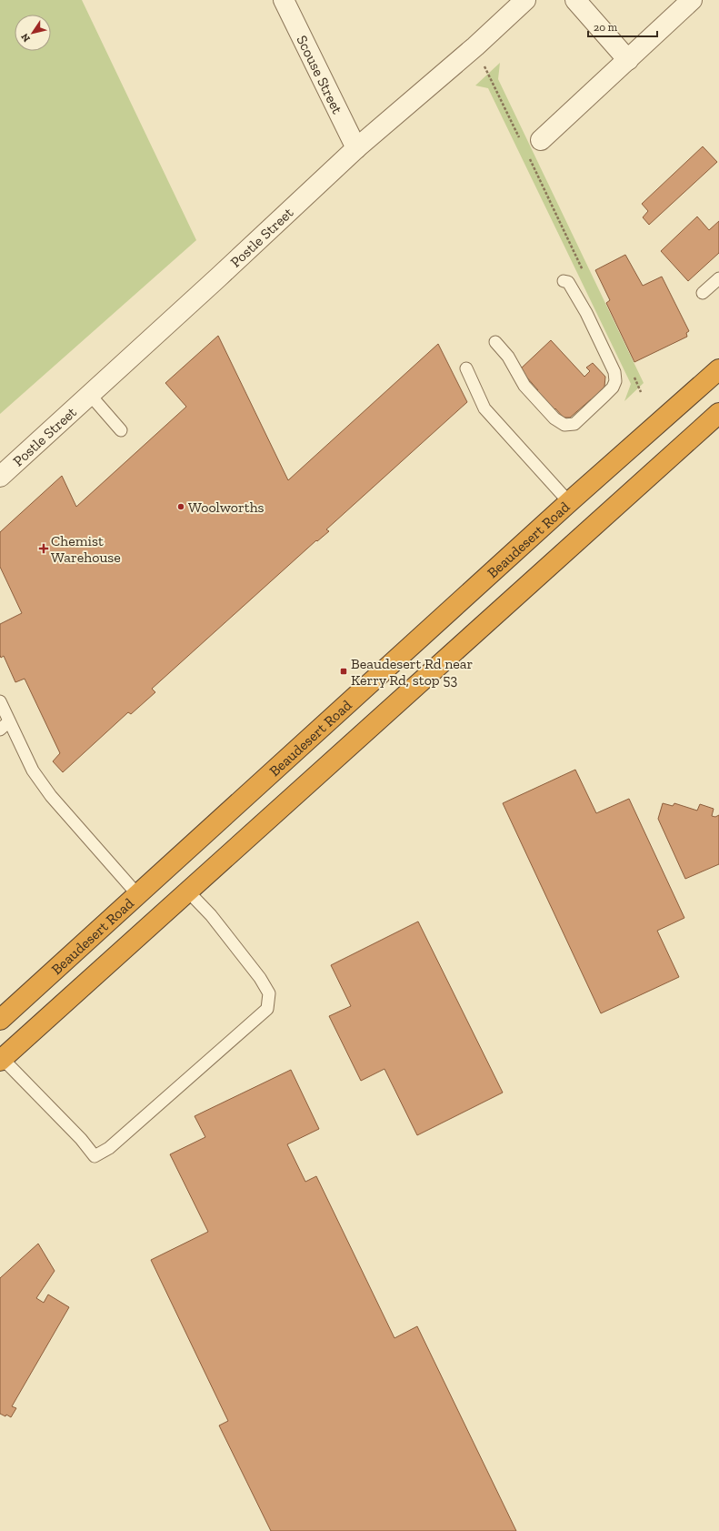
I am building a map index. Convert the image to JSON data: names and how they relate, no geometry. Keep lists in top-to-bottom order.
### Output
{
  "streets": {
    "highway": ["Beaudesert Road"],
    "street": ["Scouse Street", "Postle Street"]
  },
  "crossings": [
    ["Scouse Street", "Postle Street"]
  ],
  "places": {
    "other": ["Woolworths"],
    "health": ["Chemist Warehouse"],
    "transit": ["Beaudesert Rd near Kerry Rd, stop 53"]
  },
  "scale_bar": "20 m",
  "north": "bottom left"
}
